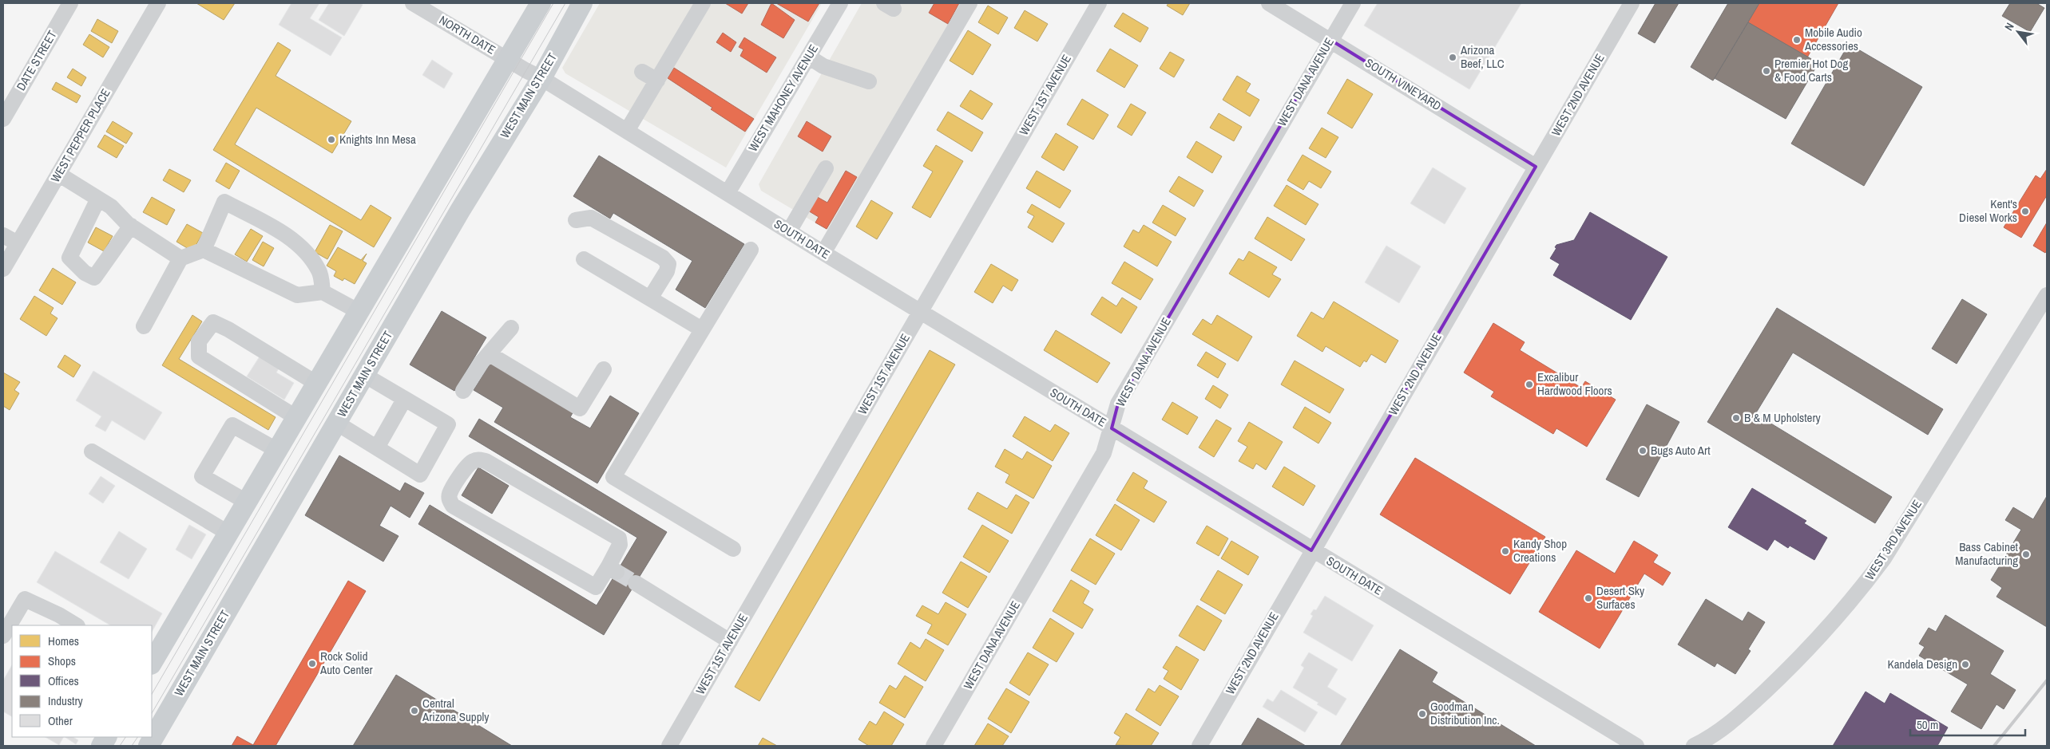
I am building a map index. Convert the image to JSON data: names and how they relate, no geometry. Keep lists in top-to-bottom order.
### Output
{
  "streets": {
    "main road": ["WEST MAIN STREET"],
    "street": [
      "NORTH DATE",
      "DATE STREET",
      "WEST DANA AVENUE",
      "SOUTH VINEYARD",
      "WEST 1ST AVENUE",
      "WEST 2ND AVENUE",
      "WEST MAHONEY AVENUE",
      "WEST PEPPER PLACE",
      "SOUTH DATE",
      "WEST 3RD AVENUE"
    ]
  },
  "crossings": [
    ["NORTH DATE", "SOUTH DATE"],
    ["WEST DANA AVENUE", "SOUTH VINEYARD"],
    ["WEST DANA AVENUE", "SOUTH DATE"],
    ["SOUTH VINEYARD", "WEST 2ND AVENUE"],
    ["WEST 1ST AVENUE", "SOUTH DATE"],
    ["WEST 2ND AVENUE", "SOUTH DATE"],
    ["WEST MAIN STREET", "SOUTH DATE"],
    ["WEST MAHONEY AVENUE", "SOUTH DATE"]
  ],
  "places": [
    "Mobile Audio Accessories",
    "Arizona Beef, LLC",
    "Premier Hot Dog & Food Carts",
    "Knights Inn Mesa",
    "Kent's Diesel Works",
    "Excalibur Hardwood Floors",
    "B & M Upholstery",
    "Bugs Auto Art",
    "Kandy Shop Creations",
    "Bass Cabinet Manufacturing",
    "Desert Sky Surfaces",
    "Rock Solid Auto Center",
    "Kandela Design",
    "Central Arizona Supply",
    "Goodman Distribution Inc."
  ],
  "legend": [
    "Homes",
    "Shops",
    "Offices",
    "Industry",
    "Other"
  ],
  "scale_bar": "50 m",
  "north": "top left"
}
